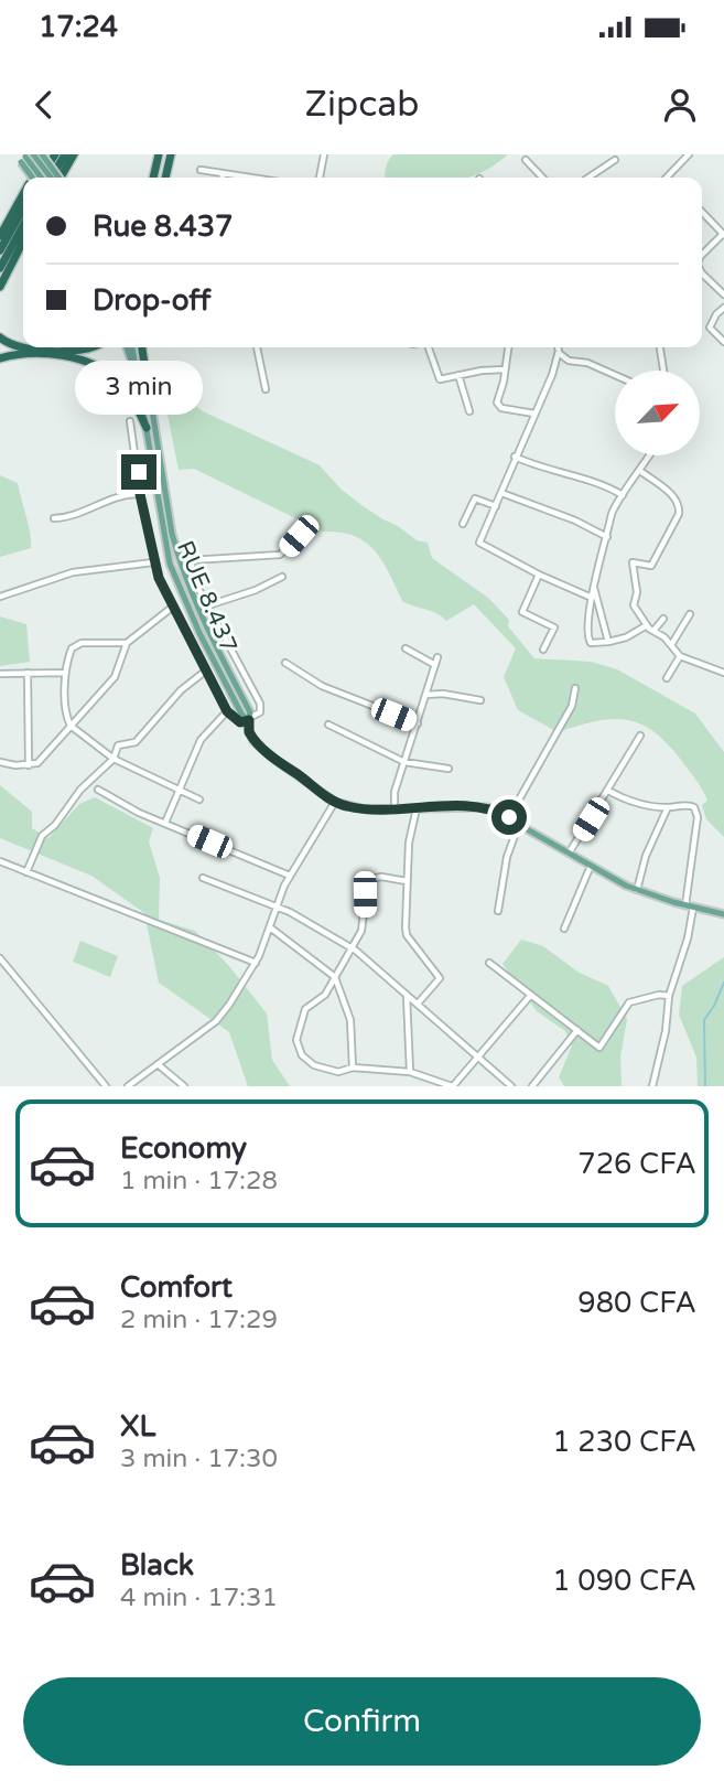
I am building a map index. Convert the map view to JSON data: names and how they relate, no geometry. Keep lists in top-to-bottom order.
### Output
{
  "streets": {
    "main road": ["RUE 8.437"]
  },
  "north": "top right",
  "page": {
    "status": "17:24",
    "header": "Zipcab",
    "banner": ["Rue 8.437", "Drop-off"],
    "bubble": "3 min",
    "list": [
      {
        "name": "Economy",
        "note": "1 min · 17:28",
        "value": "726 CFA"
      },
      {
        "name": "Comfort",
        "note": "2 min · 17:29",
        "value": "980 CFA"
      },
      {
        "name": "XL",
        "note": "3 min · 17:30",
        "value": "1 230 CFA"
      },
      {
        "name": "Black",
        "note": "4 min · 17:31",
        "value": "1 090 CFA"
      }
    ],
    "buttons": "Confirm"
  }
}
